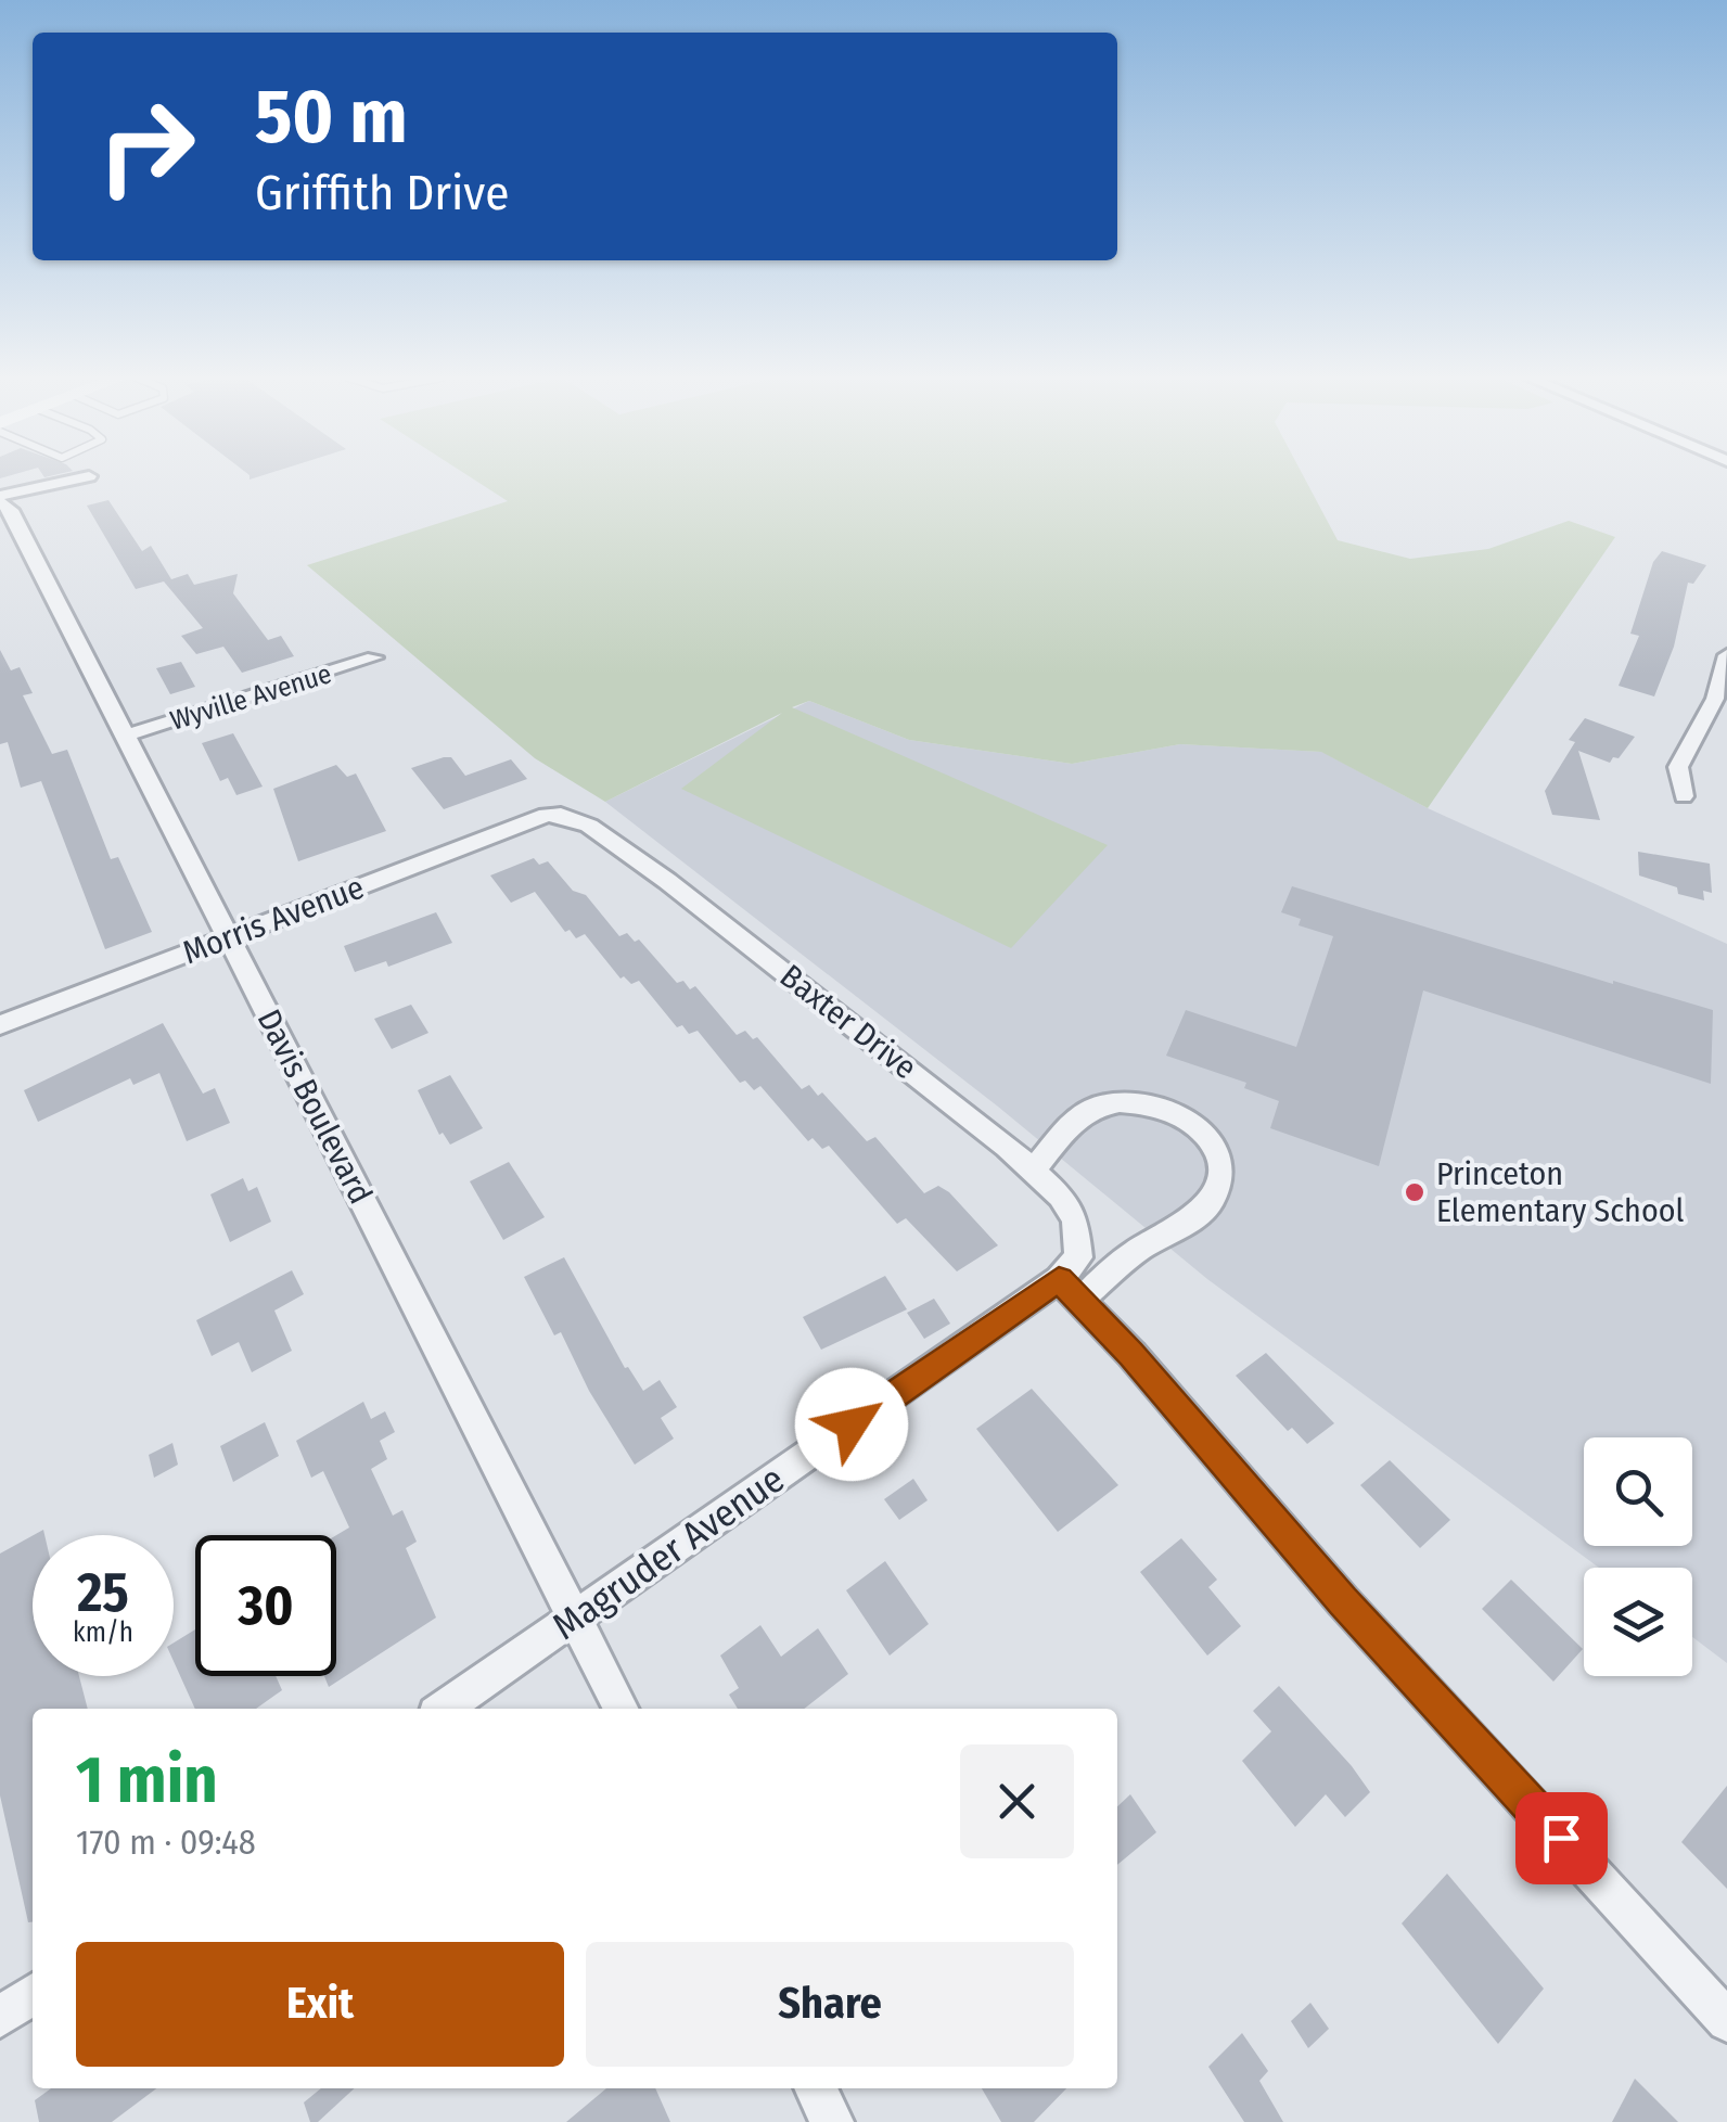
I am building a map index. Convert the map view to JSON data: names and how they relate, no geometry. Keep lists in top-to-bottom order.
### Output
{
  "streets": {
    "street": [
      "Wyville Avenue",
      "Morris Avenue",
      "Baxter Drive",
      "Davis Boulevard",
      "Magruder Avenue"
    ]
  },
  "crossings": [
    ["Wyville Avenue", "Davis Boulevard"],
    ["Morris Avenue", "Baxter Drive"],
    ["Morris Avenue", "Davis Boulevard"],
    ["Baxter Drive", "Magruder Avenue"],
    ["Davis Boulevard", "Magruder Avenue"]
  ],
  "places": ["Princeton Elementary School"],
  "page": {
    "turn": ["50 m", "Griffith Drive"],
    "speed": "25 km/h",
    "limit": "30",
    "heading": ["1 min", "170 m · 09:48"],
    "buttons": ["Exit", "Share"]
  }
}
